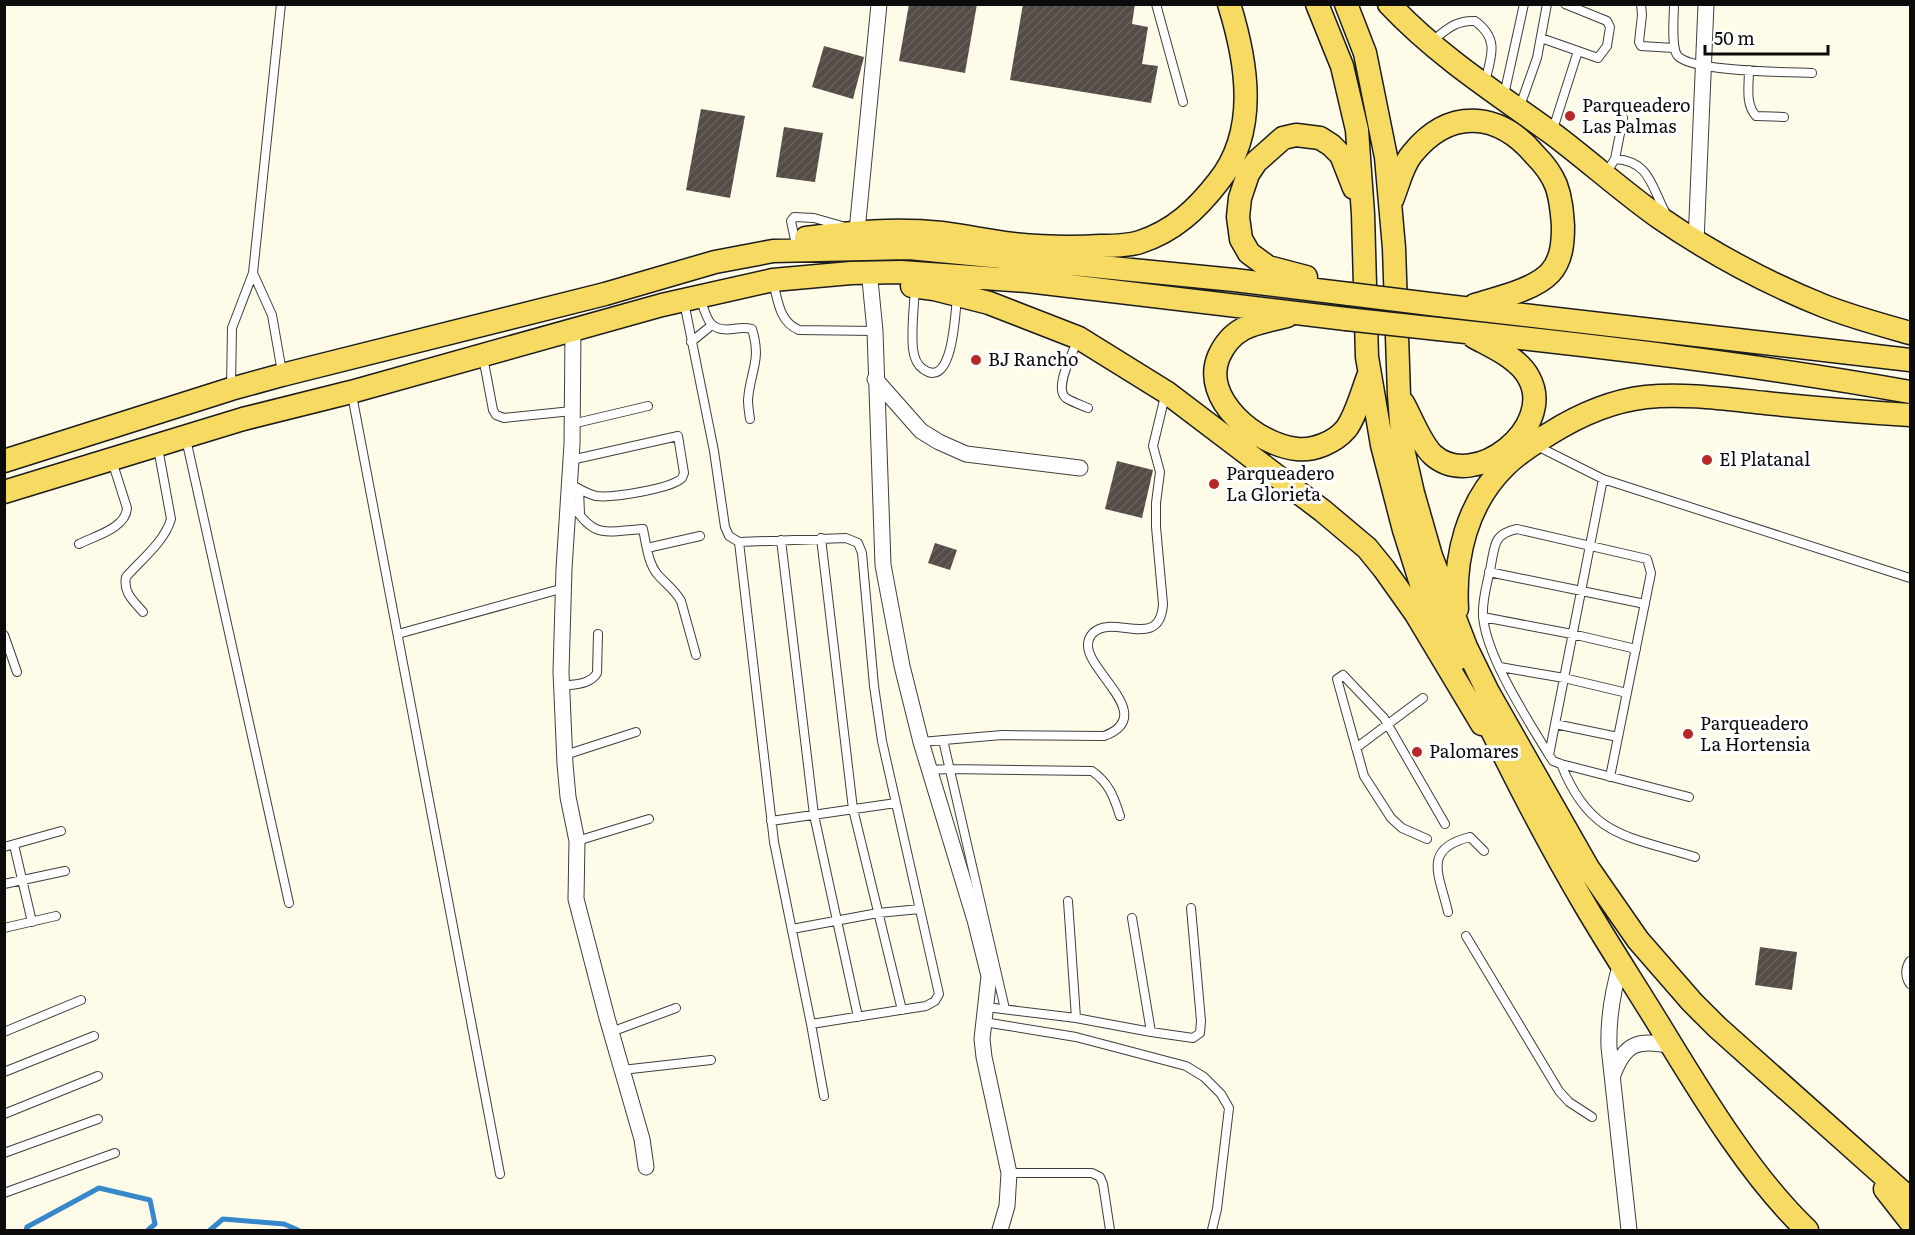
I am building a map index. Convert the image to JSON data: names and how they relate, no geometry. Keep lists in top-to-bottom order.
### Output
{
  "places": [
    "Parqueadero Las Palmas",
    "BJ Rancho",
    "El Platanal",
    "Parqueadero La Glorieta",
    "Parqueadero La Hortensia",
    "Palomares"
  ],
  "scale_bar": "50 m"
}
